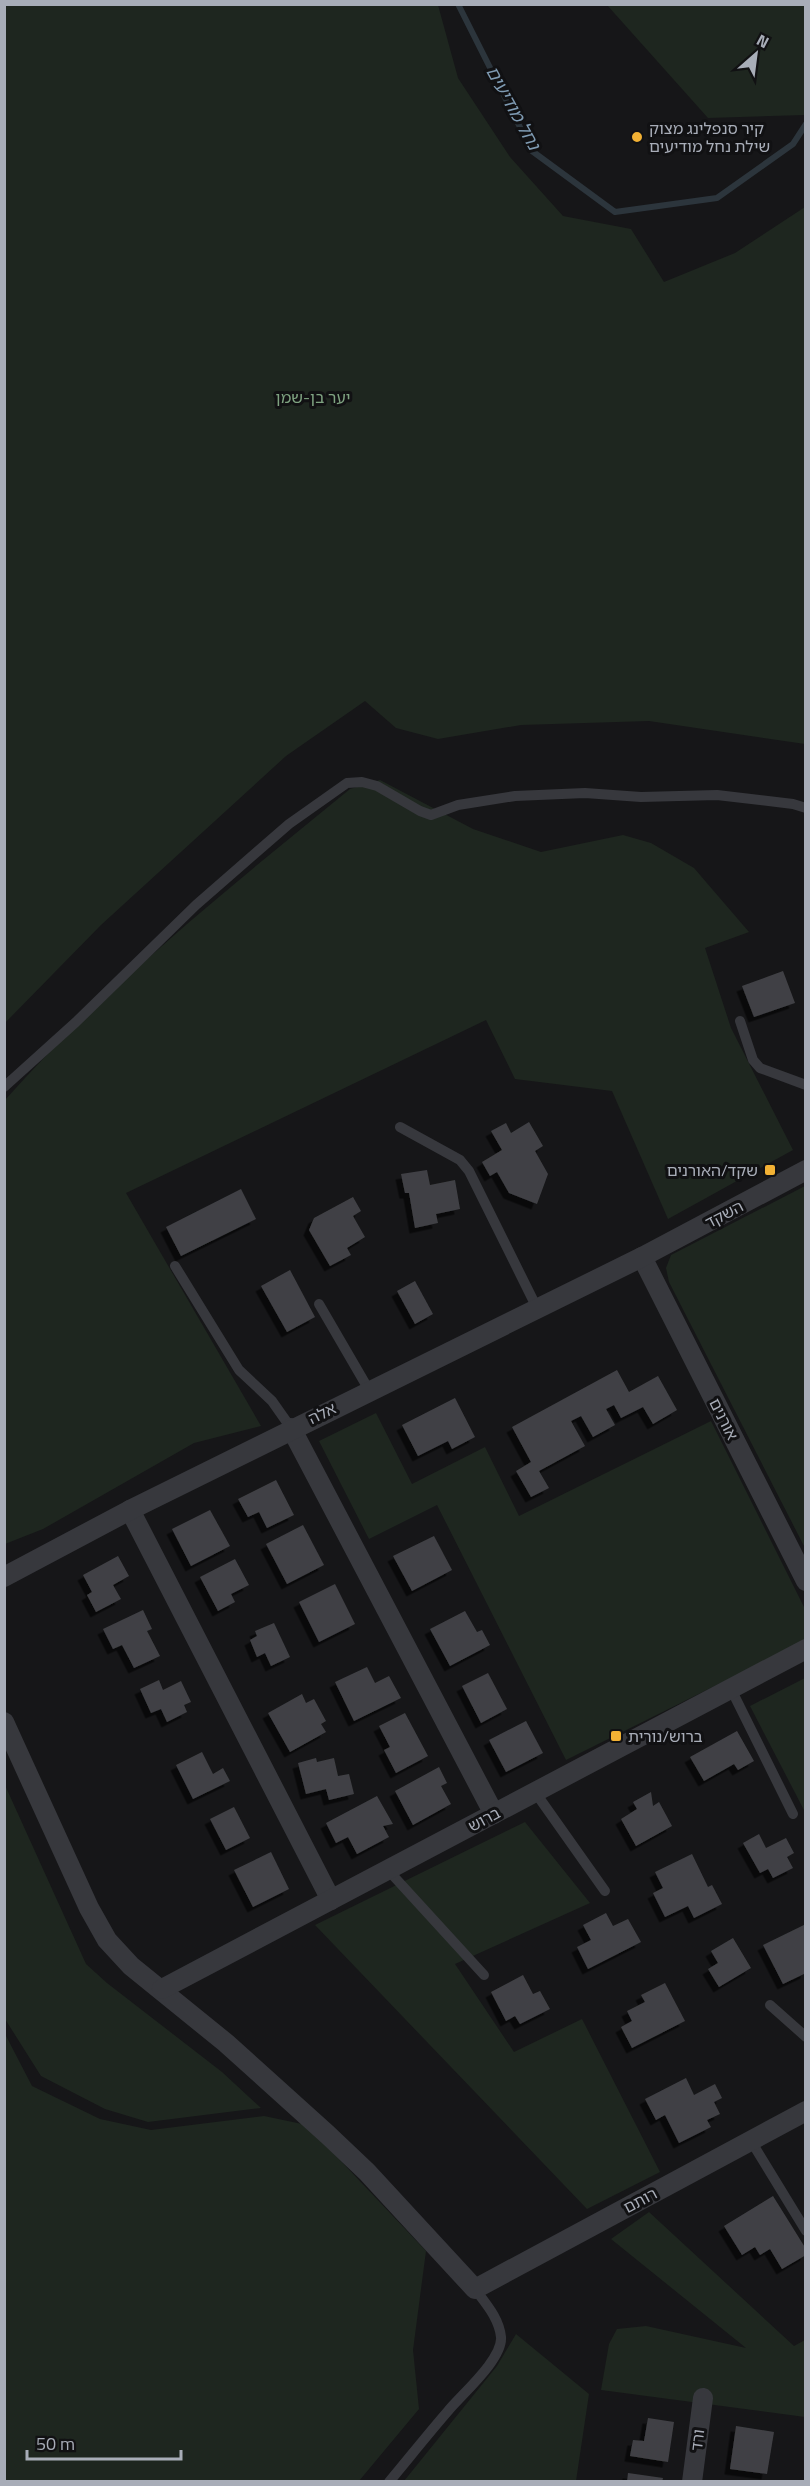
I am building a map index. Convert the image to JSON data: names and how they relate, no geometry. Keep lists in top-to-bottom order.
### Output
{
  "streets": {
    "street": [
      "השקד",
      "אלה",
      "אורנים",
      "ברוש",
      "רותם",
      "ורד"
    ]
  },
  "crossings": [
    ["השקד", "אלה"],
    ["השקד", "אורנים"],
    ["אלה", "אורנים"]
  ],
  "water": ["נחל מודיעים"],
  "parks": ["יער בן-שמן"],
  "places": {
    "other": ["קיר סנפלינג מצוק שילת נחל מודיעים"],
    "transit": ["שקד/האורנים", "ברוש/נורית"]
  },
  "scale_bar": "50 m",
  "north": "top right"
}
